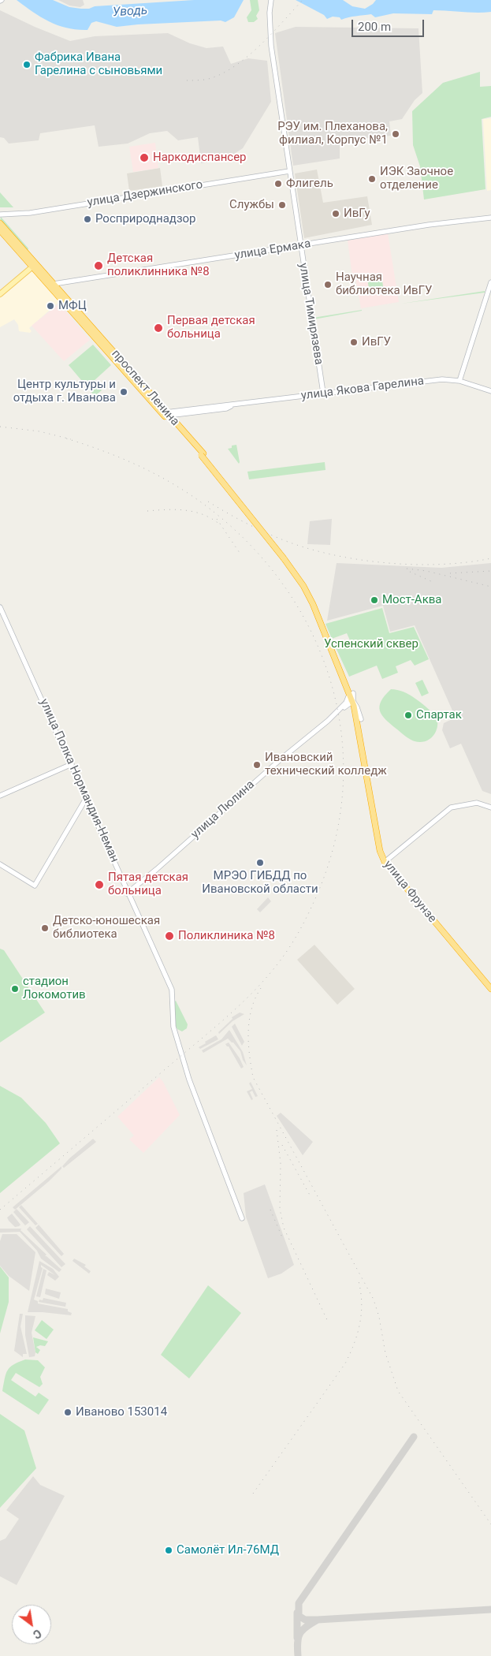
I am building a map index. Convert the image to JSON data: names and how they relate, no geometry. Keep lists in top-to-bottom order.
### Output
{
  "streets": {
    "highway": ["проспект Ленина", "улица Фрунзе"],
    "main road": [
      "улица Дзержинского",
      "улица Ермака",
      "улица Тимирязева",
      "улица Якова Гарелина",
      "улица Полка Нормандия-Неман",
      "улица Люлина"
    ]
  },
  "crossings": [
    ["улица Дзержинского", "улица Тимирязева"],
    ["улица Ермака", "улица Тимирязева"],
    ["улица Ермака", "проспект Ленина"],
    ["улица Тимирязева", "улица Якова Гарелина"],
    ["проспект Ленина", "улица Якова Гарелина"],
    ["проспект Ленина", "улица Фрунзе"],
    ["улица Полка Нормандия-Неман", "улица Люлина"],
    ["улица Люлина", "улица Фрунзе"]
  ],
  "water": ["Уводь"],
  "parks": ["Успенский сквер"],
  "places": [
    "Фабрика Ивана Гарелина с сыновьями",
    "РЭУ им. Плеханова, филиал, Корпус №1",
    "Наркодиспансер",
    "ИЭК Заочное отделение",
    "Флигель",
    "Службы",
    "ИвГу",
    "Росприроднадзор",
    "Детская поликлинника №8",
    "Научная библиотека ИвГУ",
    "МФЦ",
    "Первая детская больница",
    "ИвГУ",
    "Центр культуры и отдыха г. Иванова",
    "Мост-Аква",
    "Спартак",
    "Ивановский технический колледж",
    "МРЭО ГИБДД по Ивановской области",
    "Пятая детская больница",
    "Детско-юношеская библиотека",
    "Поликлиника №8",
    "стадион Локомотив",
    "Иваново 153014",
    "Самолёт Ил-76МД"
  ],
  "scale_bar": "200 m",
  "north": "bottom right"
}
